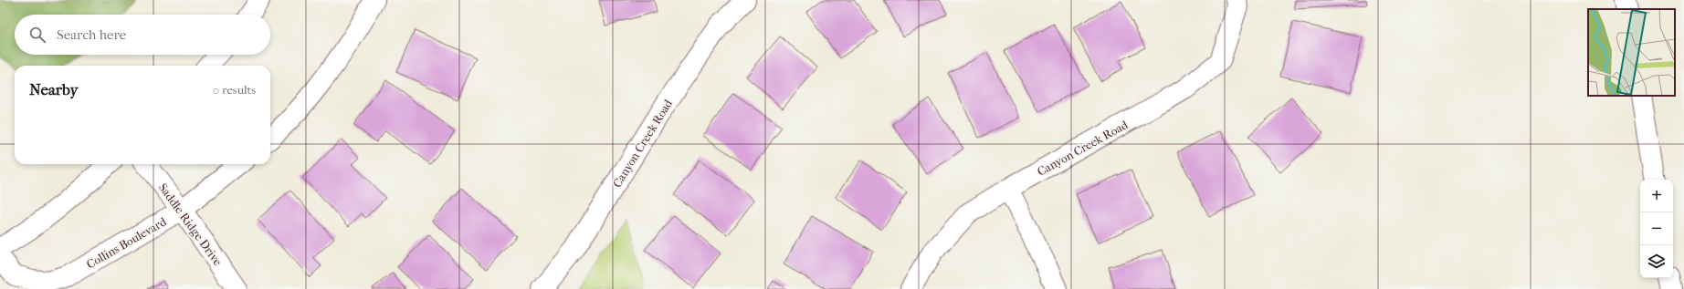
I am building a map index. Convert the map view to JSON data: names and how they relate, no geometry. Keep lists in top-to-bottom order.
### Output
{
  "streets": {
    "street": ["Canyon Creek Road", "Saddle Ridge Drive", "Collins Boulevard"]
  },
  "crossings": [
    ["Saddle Ridge Drive", "Collins Boulevard"]
  ],
  "page": {
    "search": "Search here",
    "heading": ["Nearby", "0 results"],
    "map_buttons": ["+", "−"]
  }
}
